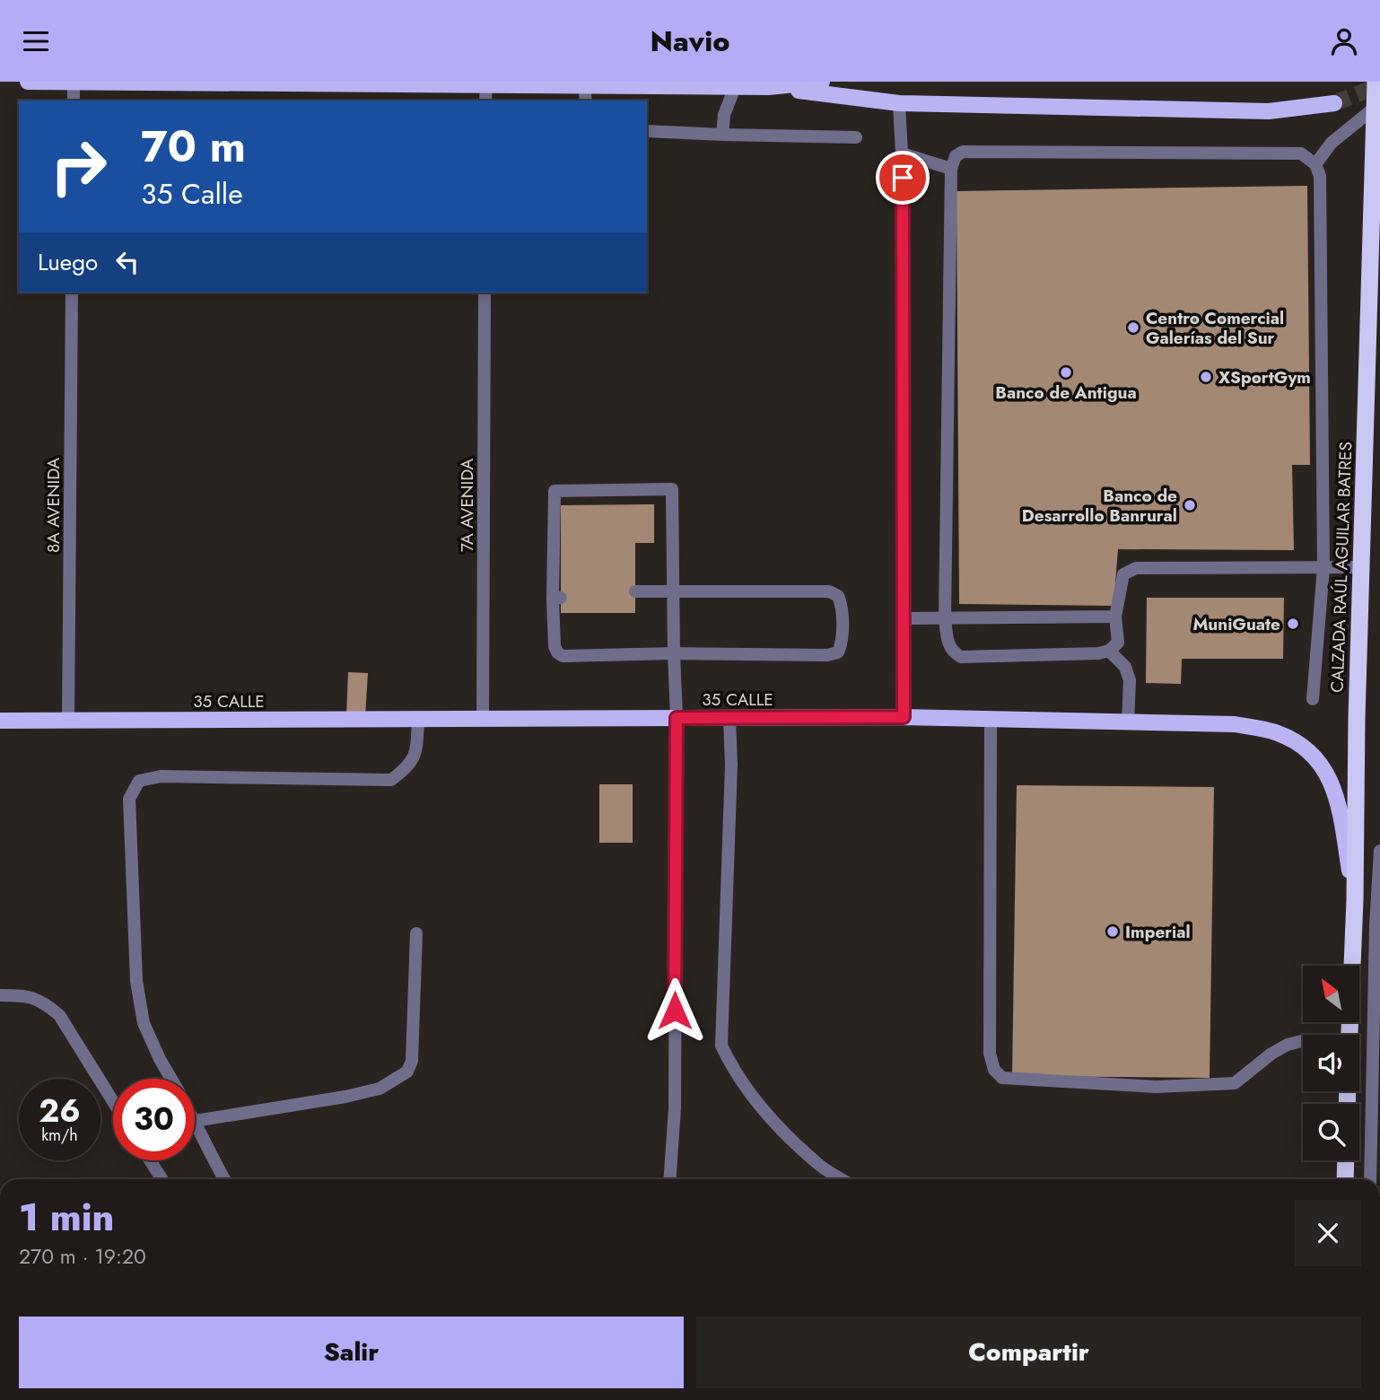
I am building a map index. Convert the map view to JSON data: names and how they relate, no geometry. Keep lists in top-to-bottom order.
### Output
{
  "streets": {
    "highway": ["CALZADA RAÚL AGUILAR BATRES"],
    "main road": ["35 CALLE"],
    "street": ["8A AVENIDA", "7A AVENIDA"]
  },
  "crossings": [
    ["8A AVENIDA", "35 CALLE"],
    ["7A AVENIDA", "35 CALLE"],
    ["CALZADA RAÚL AGUILAR BATRES", "35 CALLE"]
  ],
  "places": [
    "Centro Comercial Galerías del Sur",
    "Banco de Antigua",
    "XSportGym",
    "Banco de Desarrollo Banrural",
    "MuniGuate",
    "Imperial"
  ],
  "north": "top left",
  "page": {
    "header": "Navio",
    "turn": ["70 m", "35 Calle"],
    "then": "Luego",
    "speed": "26 km/h",
    "limit": "30",
    "heading": ["1 min", "270 m · 19:20"],
    "buttons": ["Salir", "Compartir"]
  }
}
